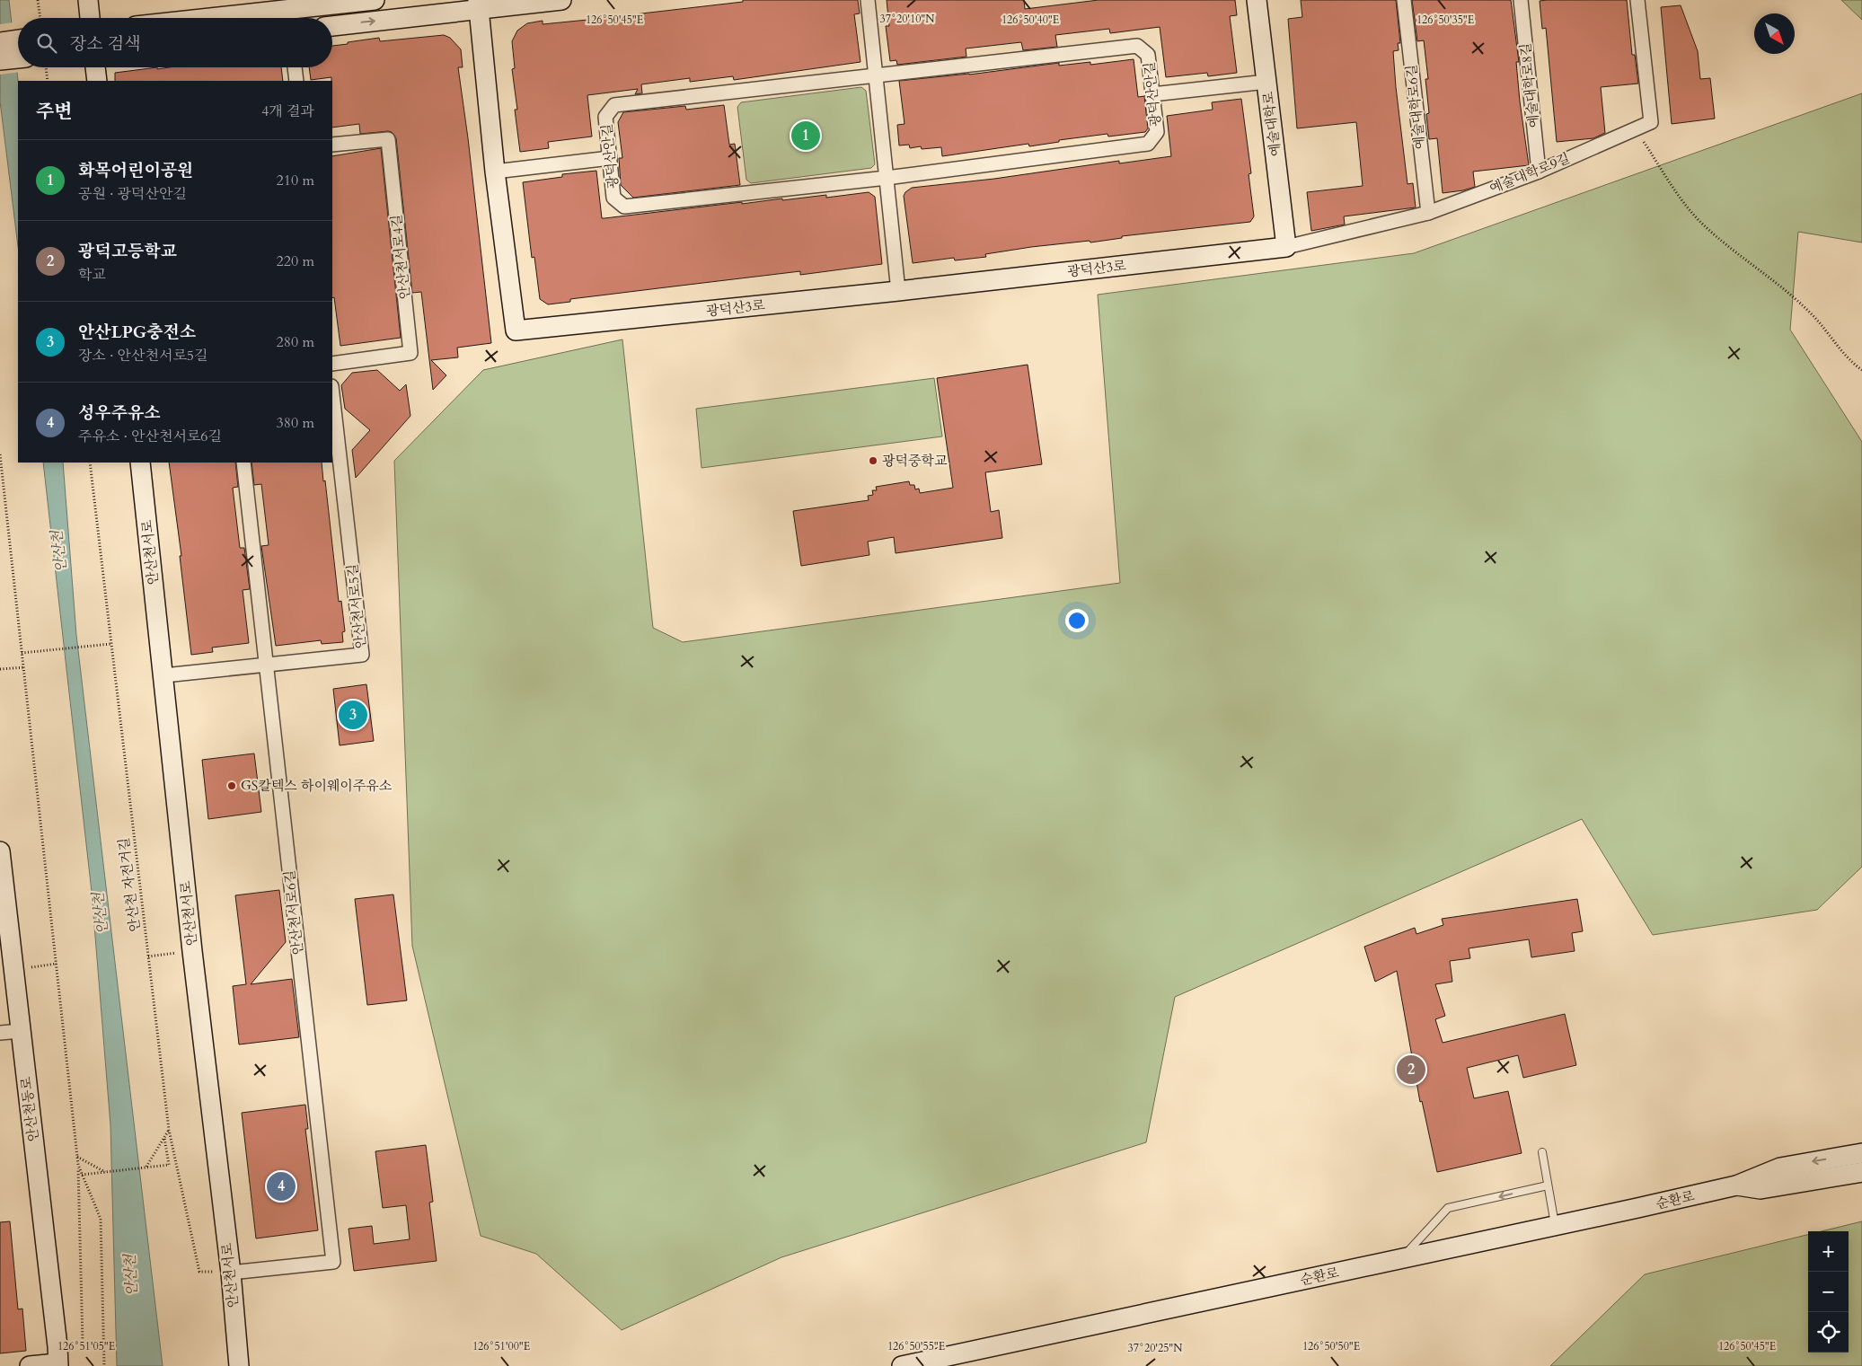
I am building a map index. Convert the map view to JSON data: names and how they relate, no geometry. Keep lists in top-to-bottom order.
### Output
{
  "streets": {
    "street": [
      "예술대학로8길",
      "광덕산안길",
      "예술대학로6길",
      "예술대학로",
      "예술대학로9길",
      "안산천서로4길",
      "광덕산3로",
      "안산천서로",
      "안산천서로5길",
      "안산천서로6길",
      "안산천동로",
      "순환로"
    ],
    "path": ["안산천 자전거길"]
  },
  "crossings": [
    ["예술대학로8길", "예술대학로9길"],
    ["예술대학로6길", "예술대학로9길"],
    ["예술대학로", "예술대학로9길"],
    ["예술대학로", "광덕산3로"],
    ["예술대학로9길", "광덕산3로"],
    ["안산천서로", "안산천서로5길"],
    ["안산천서로", "안산천 자전거길"],
    ["안산천서로", "안산천서로6길"],
    ["안산천서로5길", "안산천서로6길"],
    ["안산천 자전거길", "안산천서로6길"]
  ],
  "water": ["안산천"],
  "places": ["광덕중학교", "GS칼텍스 하이웨이주유소"],
  "north": "bottom right",
  "page": {
    "search": "장소 검색",
    "heading": ["주변", "4개 결과"],
    "pins": [
      "1",
      "3",
      "2",
      "4"
    ],
    "list": [
      {
        "mark": "1",
        "name": "화목어린이공원",
        "note": "공원 · 광덕산안길",
        "value": "210 m"
      },
      {
        "mark": "2",
        "name": "광덕고등학교",
        "note": "학교",
        "value": "220 m"
      },
      {
        "mark": "3",
        "name": "안산LPG충전소",
        "note": "장소 · 안산천서로5길",
        "value": "280 m"
      },
      {
        "mark": "4",
        "name": "성우주유소",
        "note": "주유소 · 안산천서로6길",
        "value": "380 m"
      }
    ],
    "map_buttons": ["+", "−"]
  },
  "coordinates": [
    "37°20'10\"N",
    "126°50'35\"E",
    "126°50'45\"E",
    "126°50'40\"E",
    "126°51'05\"E",
    "126°51'00\"E",
    "126°50'55\"E",
    "126°50'50\"E",
    "37°20'25\"N"
  ]
}
